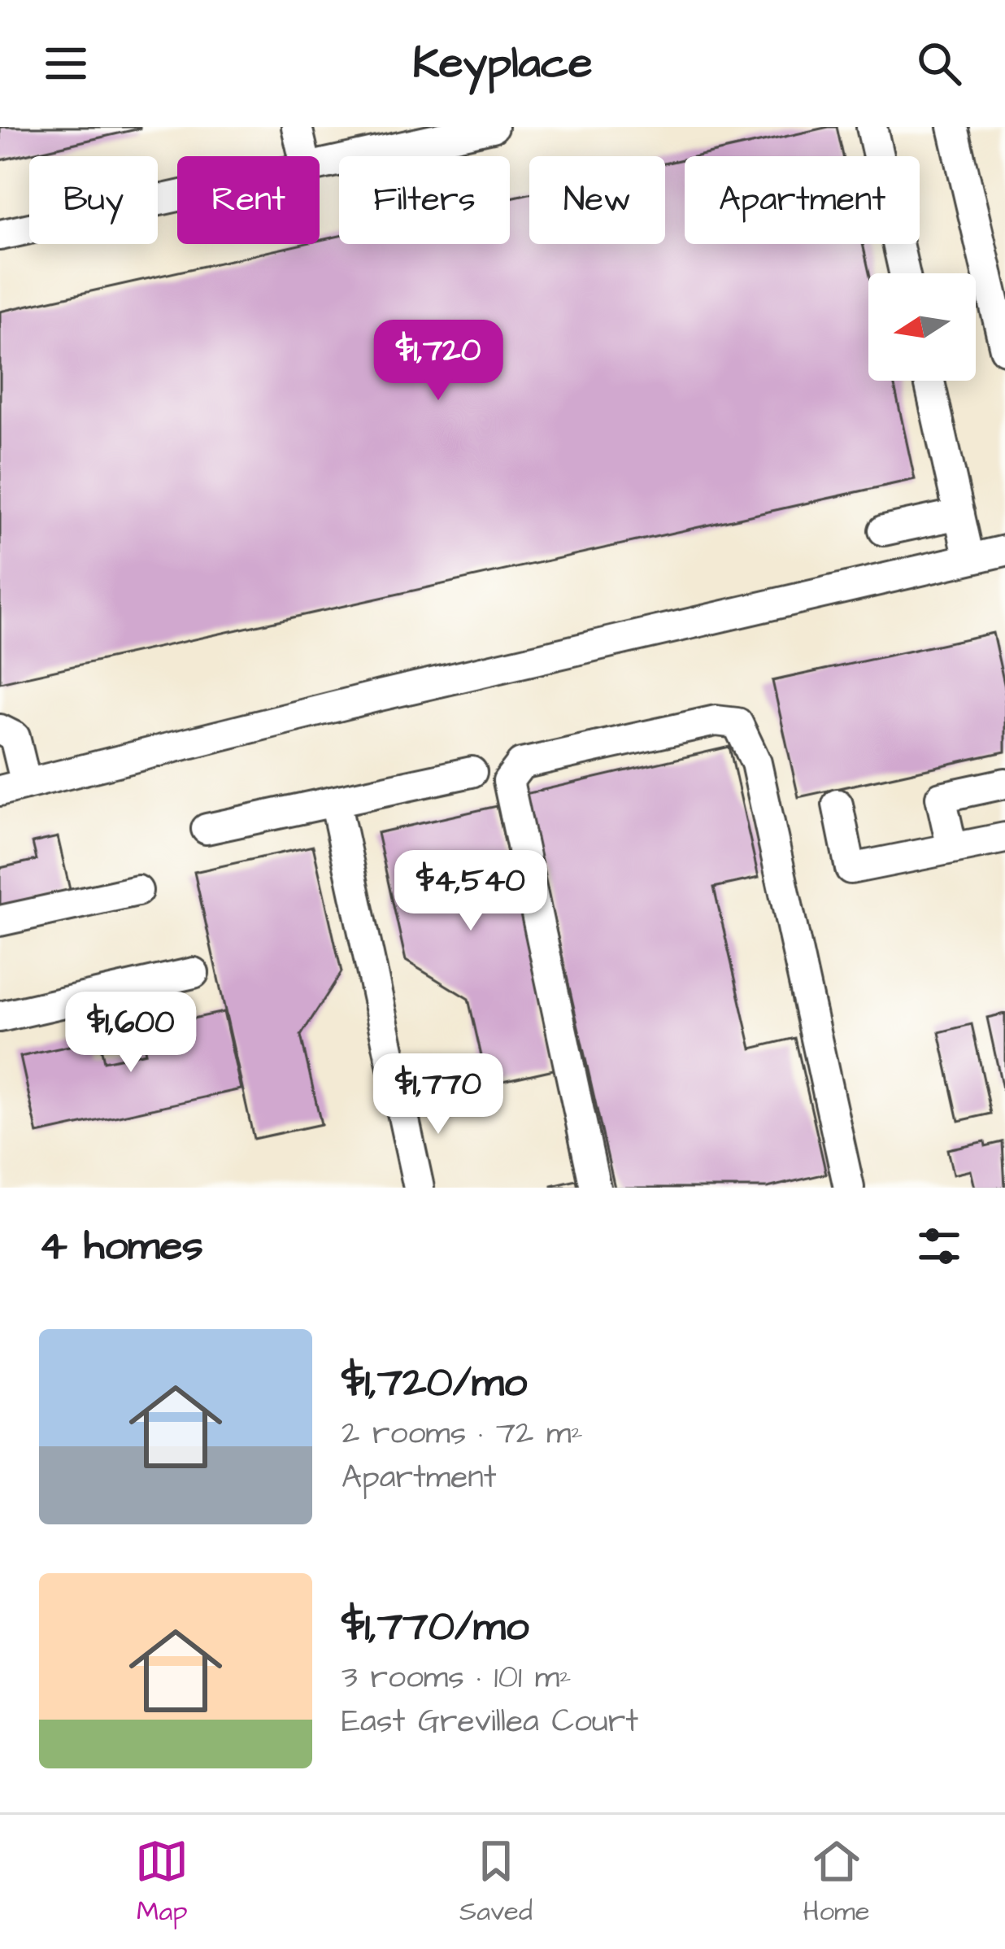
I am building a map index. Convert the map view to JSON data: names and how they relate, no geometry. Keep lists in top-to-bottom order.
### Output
{
  "north": "left",
  "page": {
    "header": "Keyplace",
    "chip": [
      "Buy",
      "Rent",
      "Filters",
      "New",
      "Apartment"
    ],
    "price": [
      "$1,720",
      "$4,540",
      "$1,600",
      "$1,770"
    ],
    "heading": "4 homes",
    "list": [
      {
        "name": "$1,720/mo",
        "note": "2 rooms · 72 m² · Apartment"
      },
      {
        "name": "$1,770/mo",
        "note": "3 rooms · 101 m² · East Grevillea Court"
      }
    ],
    "tabs": ["Map", "Saved", "Home"]
  }
}
